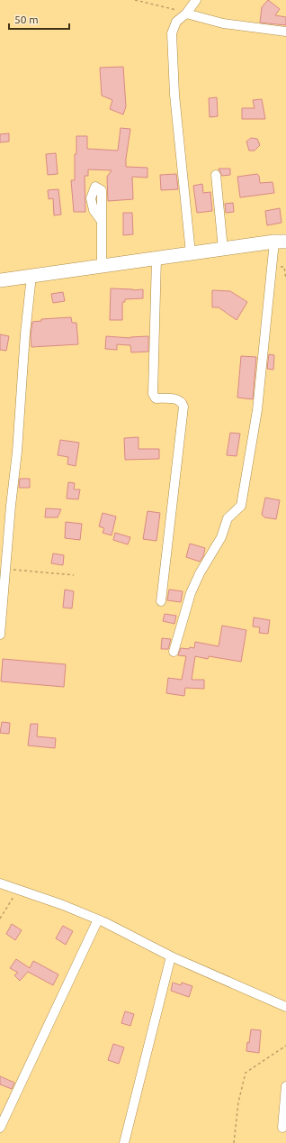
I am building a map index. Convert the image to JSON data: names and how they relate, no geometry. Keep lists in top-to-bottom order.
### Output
{
  "scale_bar": "50 m"
}
